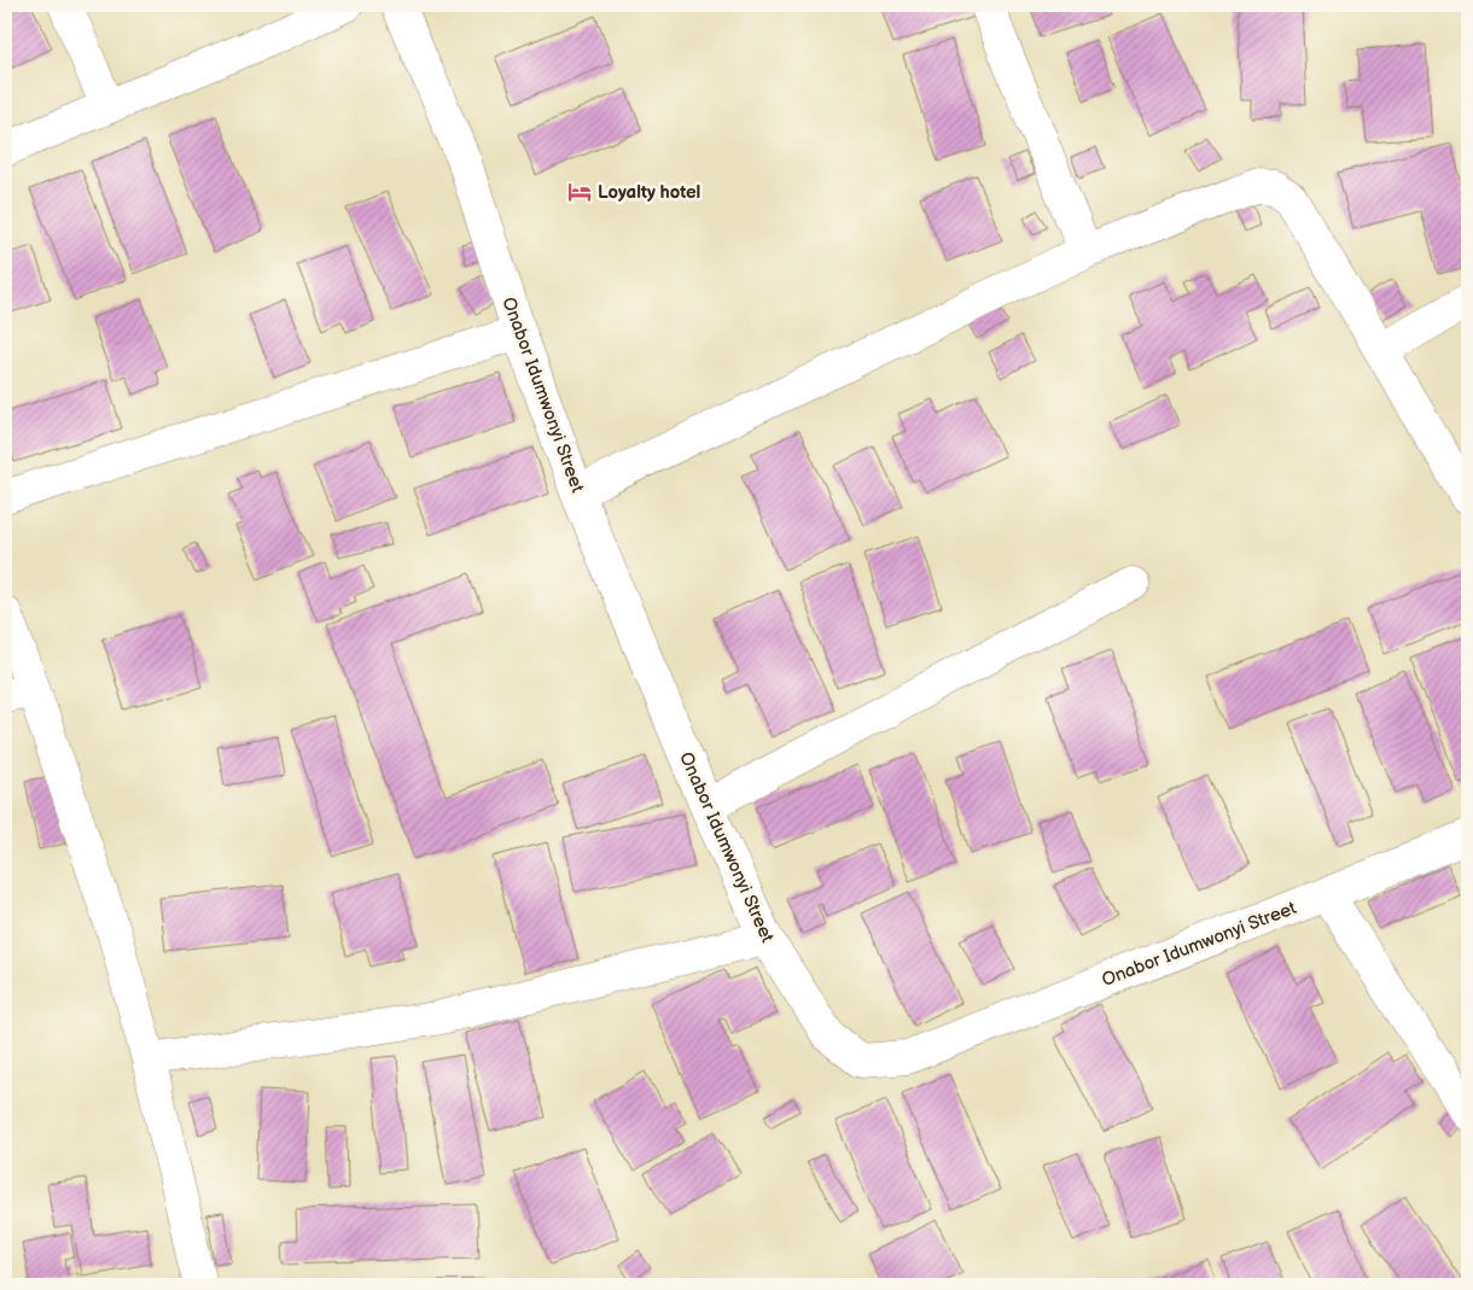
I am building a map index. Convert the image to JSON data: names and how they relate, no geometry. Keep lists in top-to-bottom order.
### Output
{
  "streets": {
    "street": ["Onabor Idumwonyi Street"]
  },
  "places": {
    "hotel": ["Loyalty hotel"]
  }
}
